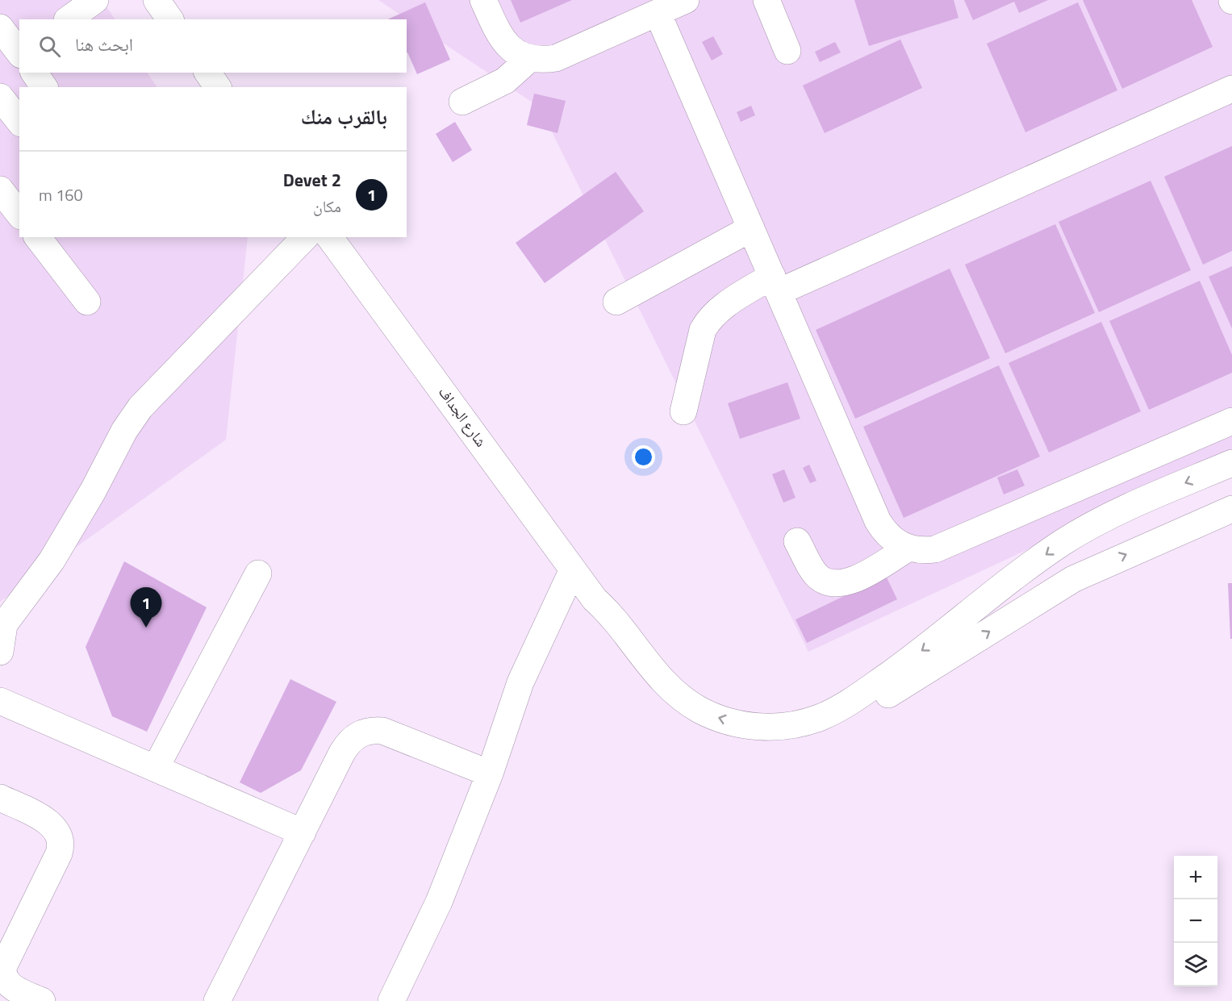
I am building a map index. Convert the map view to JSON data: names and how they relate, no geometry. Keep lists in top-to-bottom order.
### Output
{
  "streets": {
    "street": ["شارع الجداف"]
  },
  "page": {
    "search": "ابحث هنا",
    "heading": "بالقرب منك",
    "list": [
      {
        "mark": "1",
        "name": "Devet 2",
        "note": "مكان",
        "value": "160 m"
      }
    ],
    "pins": "1",
    "map_buttons": ["+", "−"]
  }
}
